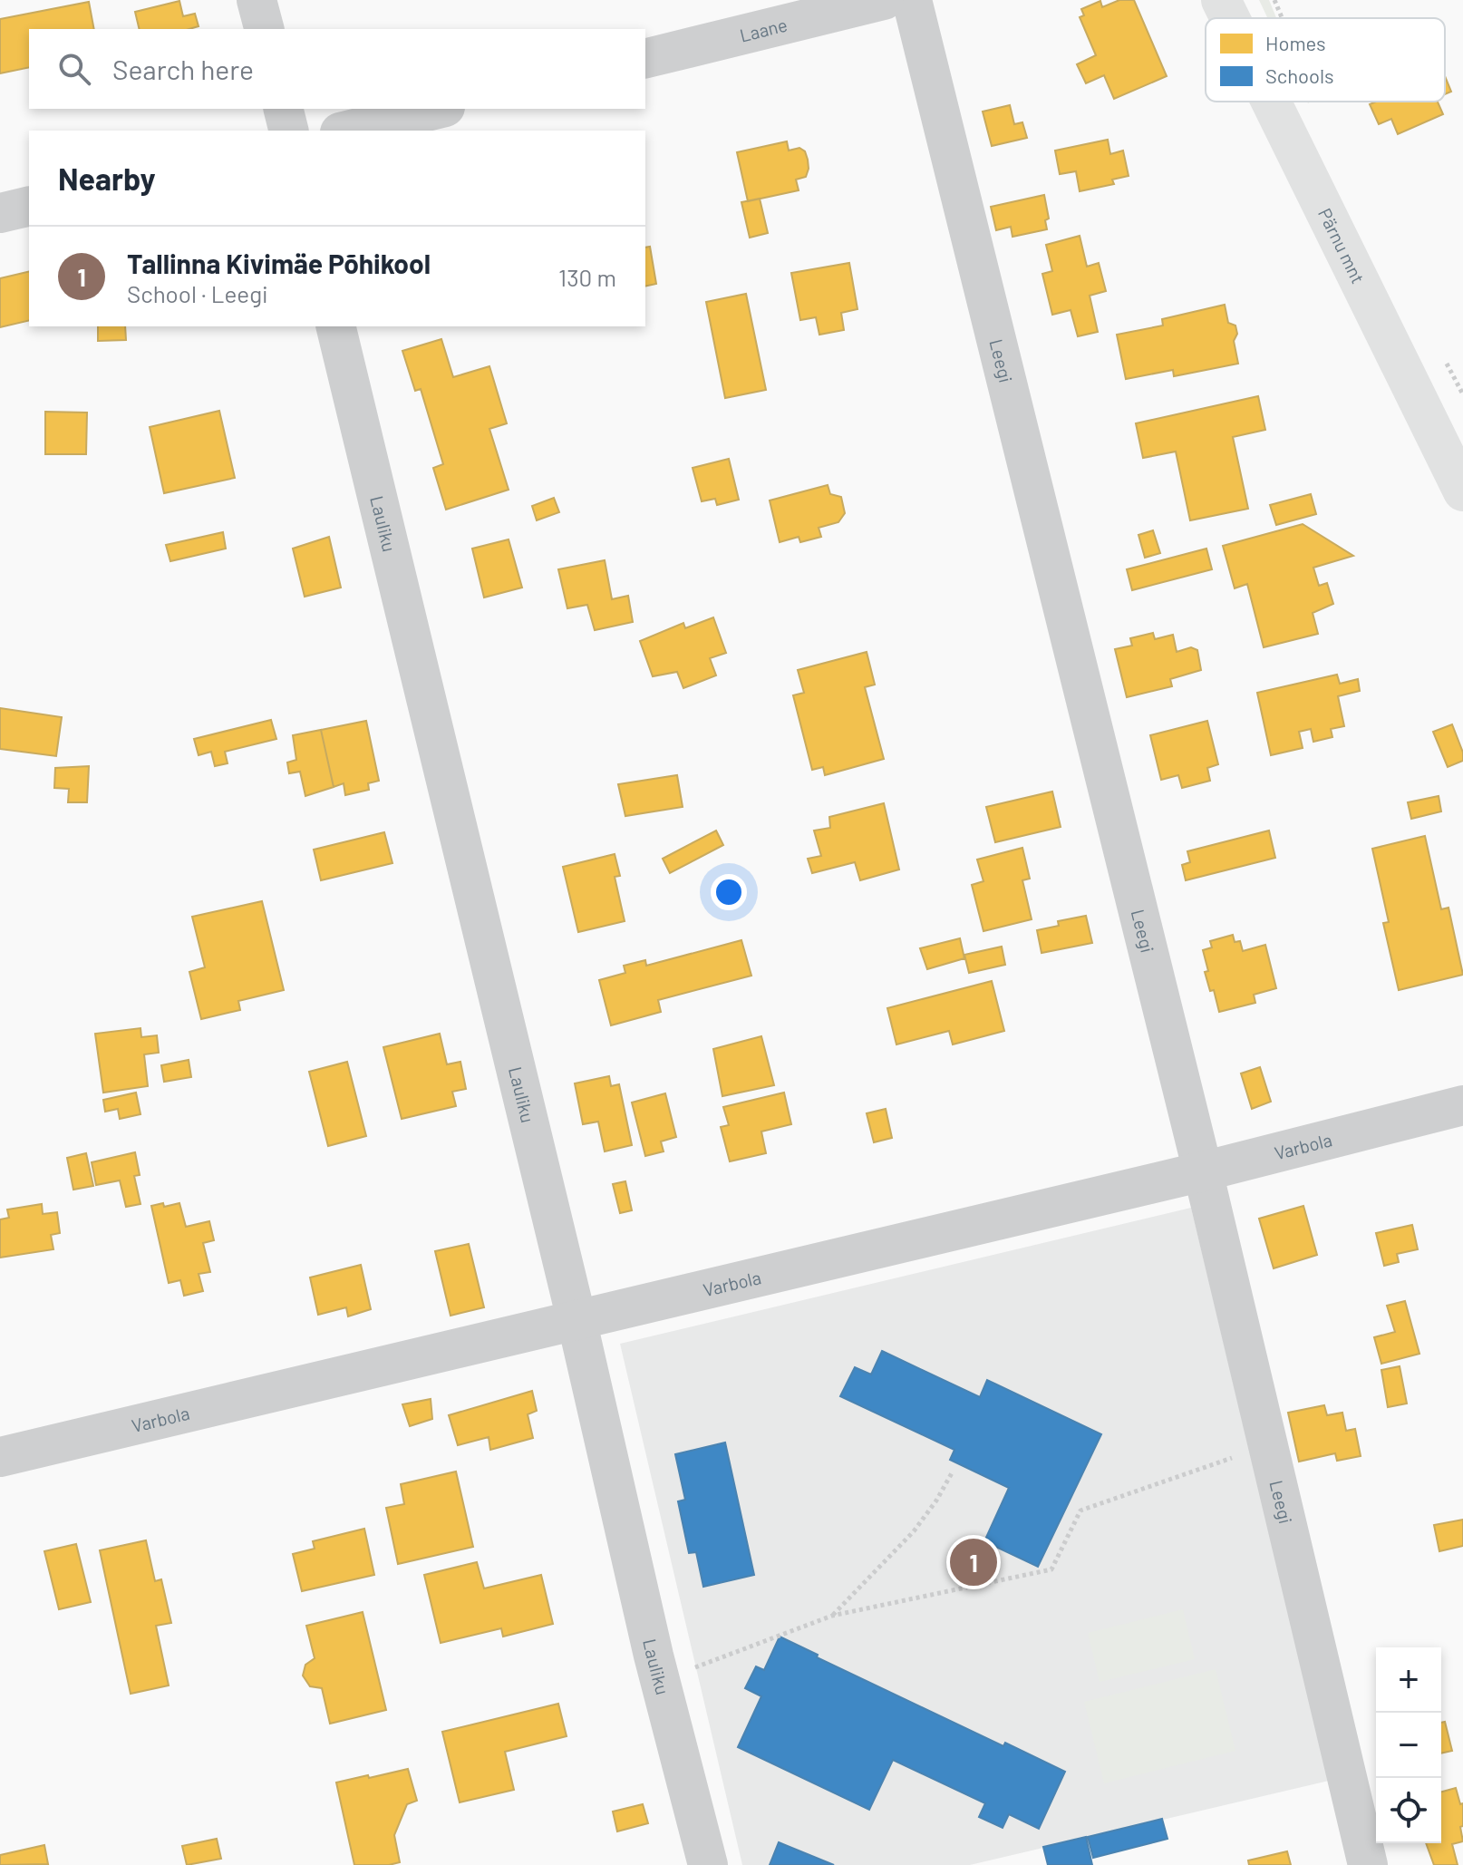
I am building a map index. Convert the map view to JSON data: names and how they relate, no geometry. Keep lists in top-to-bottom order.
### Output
{
  "streets": {
    "main road": ["Pärnu mnt"],
    "street": [
      "Laane",
      "Leegi",
      "Lauliku",
      "Varbola"
    ]
  },
  "crossings": [
    ["Leegi", "Varbola"],
    ["Lauliku", "Varbola"]
  ],
  "legend": ["Homes", "Schools"],
  "page": {
    "search": "Search here",
    "heading": "Nearby",
    "list": [
      {
        "mark": "1",
        "name": "Tallinna Kivimäe Põhikool",
        "note": "School · Leegi",
        "value": "130 m"
      }
    ],
    "pins": "1",
    "map_buttons": ["+", "−"]
  }
}
